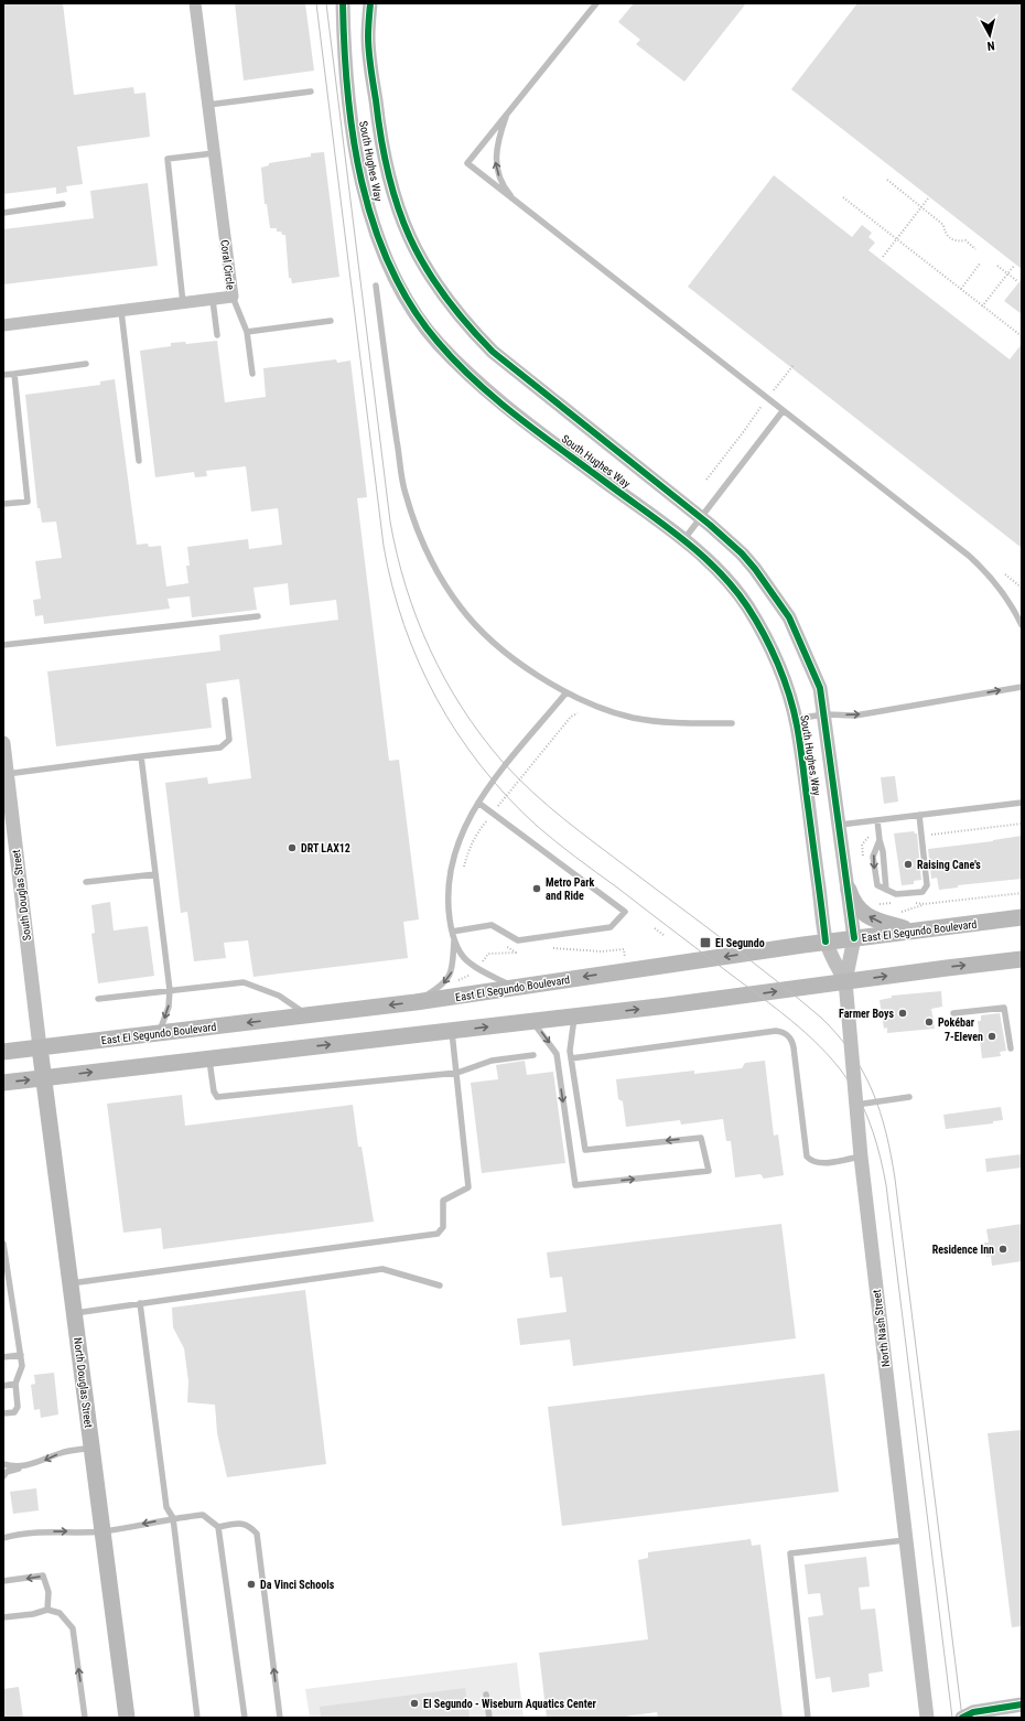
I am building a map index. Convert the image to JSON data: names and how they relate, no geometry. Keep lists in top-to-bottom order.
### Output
{
  "streets": {
    "main road": ["East El Segundo Boulevard", "North Douglas Street"],
    "street": [
      "South Hughes Way",
      "Coral Circle",
      "South Douglas Street",
      "North Nash Street"
    ]
  },
  "crossings": [
    ["South Hughes Way", "East El Segundo Boulevard"],
    ["South Hughes Way", "North Nash Street"],
    ["South Douglas Street", "East El Segundo Boulevard"],
    ["South Douglas Street", "North Douglas Street"],
    ["East El Segundo Boulevard", "North Nash Street"],
    ["East El Segundo Boulevard", "North Douglas Street"]
  ],
  "places": {
    "other": [
      "DRT LAX12",
      "Raising Cane's",
      "Metro Park and Ride",
      "Farmer Boys",
      "Pokébar",
      "7-Eleven",
      "Residence Inn",
      "Da Vinci Schools",
      "El Segundo - Wiseburn Aquatics Center"
    ],
    "transit": ["El Segundo"]
  },
  "north": "bottom"
}
